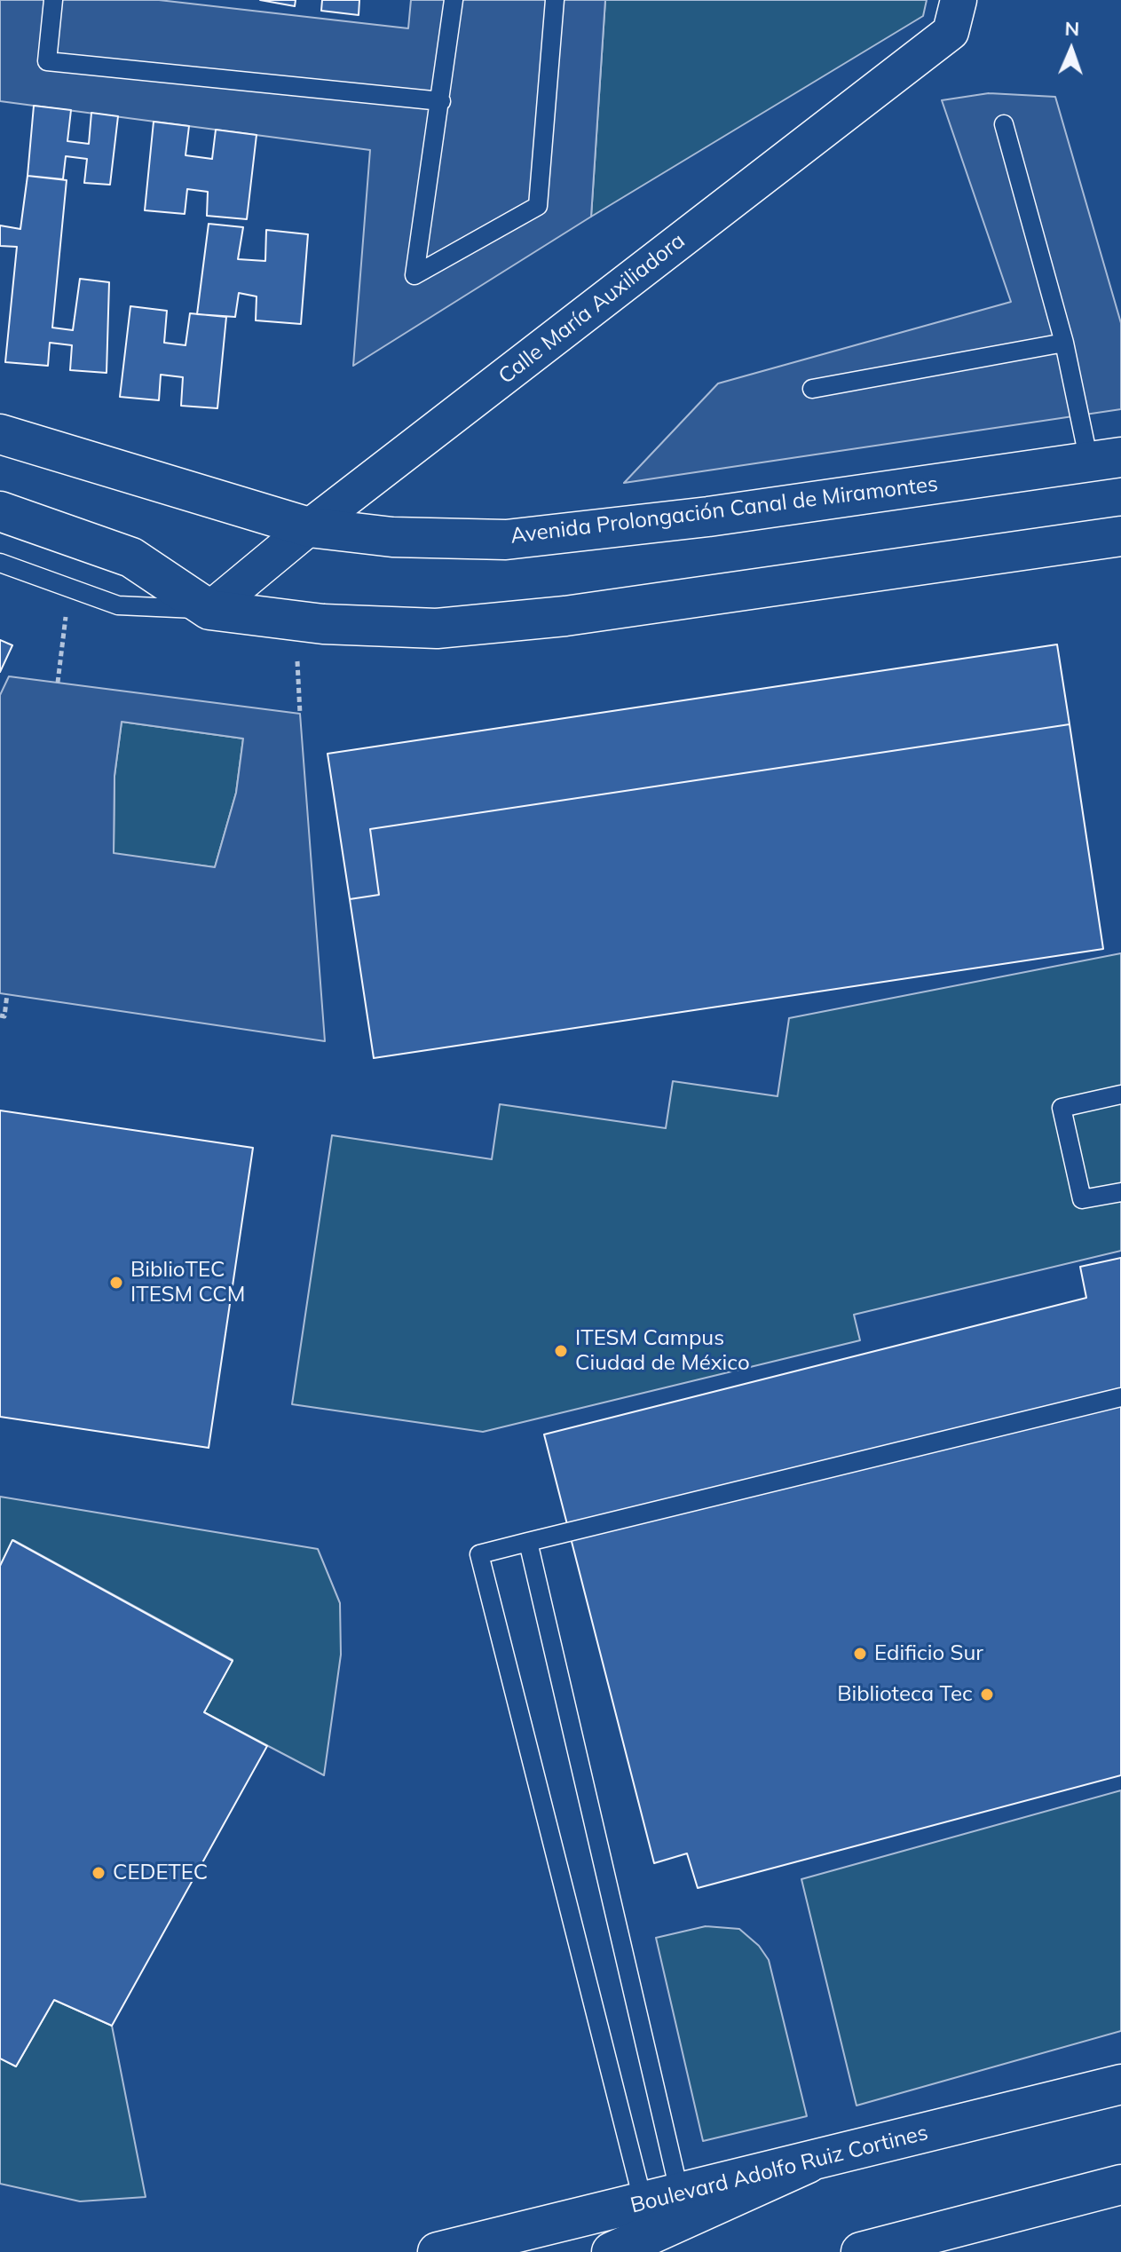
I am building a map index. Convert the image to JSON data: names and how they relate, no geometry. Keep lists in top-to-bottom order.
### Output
{
  "streets": {
    "main road": ["Avenida Prolongación Canal de Miramontes", "Boulevard Adolfo Ruiz Cortines"],
    "street": ["Calle María Auxiliadora"]
  },
  "crossings": [
    ["Calle María Auxiliadora", "Avenida Prolongación Canal de Miramontes"]
  ],
  "places": [
    "BiblioTEC ITESM CCM",
    "ITESM Campus Ciudad de México",
    "Edificio Sur",
    "Biblioteca Tec",
    "CEDETEC"
  ],
  "north": "top"
}
